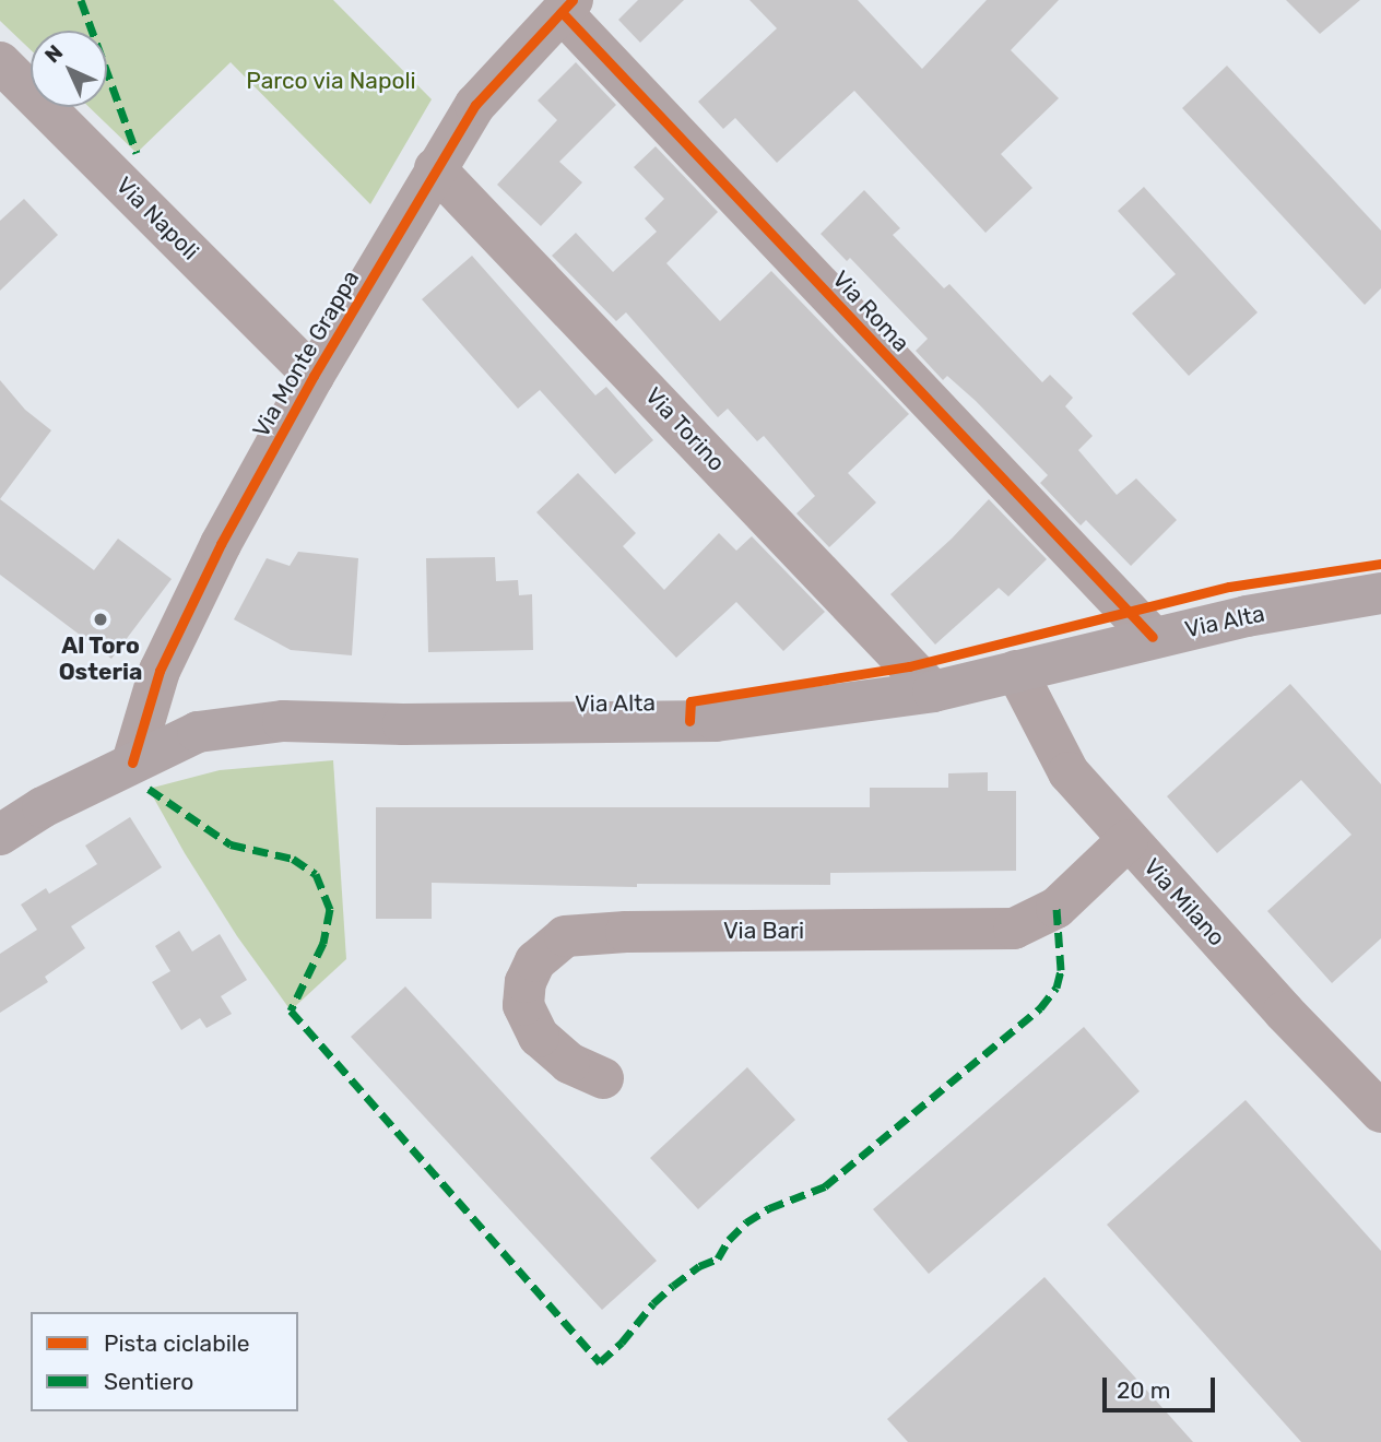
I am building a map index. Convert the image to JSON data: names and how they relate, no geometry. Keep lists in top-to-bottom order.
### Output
{
  "streets": {
    "main road": ["Via Alta"],
    "street": [
      "Via Napoli",
      "Via Roma",
      "Via Monte Grappa",
      "Via Torino",
      "Via Milano",
      "Via Bari"
    ]
  },
  "crossings": [
    ["Via Napoli", "Via Monte Grappa"],
    ["Via Roma", "Via Monte Grappa"],
    ["Via Roma", "Via Alta"],
    ["Via Monte Grappa", "Via Torino"],
    ["Via Monte Grappa", "Via Alta"],
    ["Via Torino", "Via Alta"],
    ["Via Alta", "Via Milano"],
    ["Via Milano", "Via Bari"]
  ],
  "parks": ["Parco via Napoli"],
  "places": ["Al Toro Osteria"],
  "legend": ["Pista ciclabile", "Sentiero"],
  "scale_bar": "20 m",
  "north": "top left"
}
